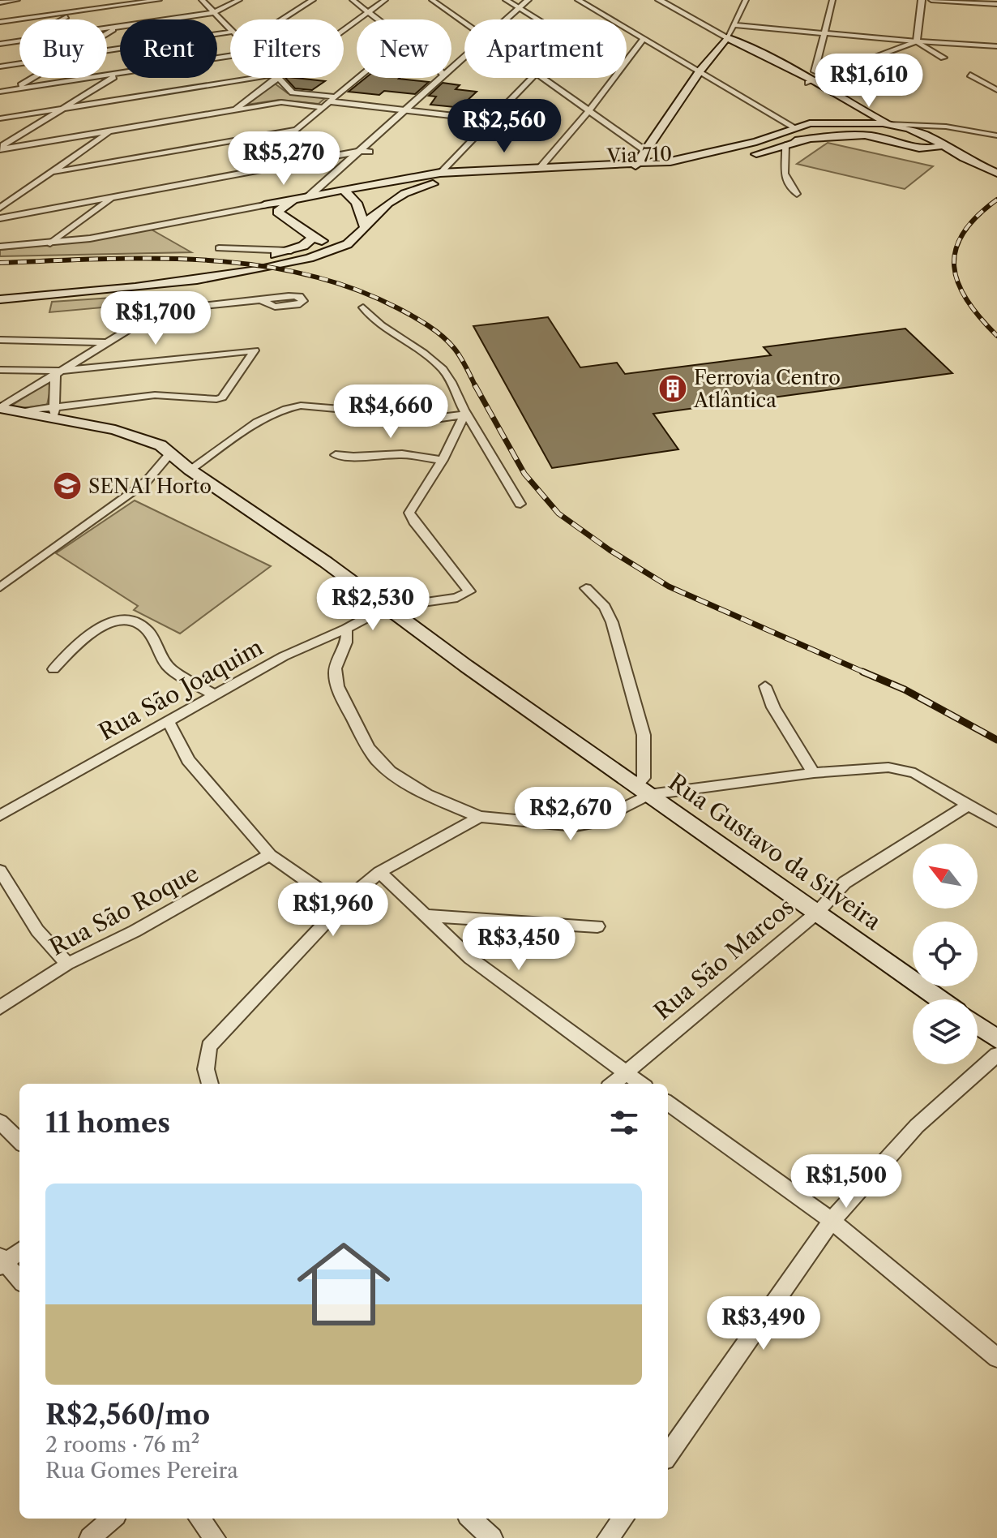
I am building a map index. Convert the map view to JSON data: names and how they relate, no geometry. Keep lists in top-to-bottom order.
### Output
{
  "streets": {
    "main road": ["Via 710", "Rua Gustavo da Silveira"],
    "street": ["Rua São Joaquim", "Rua São Roque", "Rua São Marcos"]
  },
  "crossings": [
    ["Rua São Joaquim", "Rua Gustavo da Silveira"],
    ["Rua Gustavo da Silveira", "Rua São Marcos"]
  ],
  "places": {
    "building": ["Ferrovia Centro Atlântica"],
    "school or university": ["SENAI Horto"]
  },
  "north": "top left",
  "page": {
    "chip": [
      "Buy",
      "Rent",
      "Filters",
      "New",
      "Apartment"
    ],
    "price": [
      "R$1,610",
      "R$2,560",
      "R$5,270",
      "R$1,700",
      "R$4,660",
      "R$2,530",
      "R$2,670",
      "R$1,960",
      "R$3,450",
      "R$1,500",
      "R$3,490"
    ],
    "heading": "11 homes",
    "list": [
      {
        "name": "R$2,560/mo",
        "note": "2 rooms · 76 m² · Rua Gomes Pereira"
      }
    ]
  }
}
